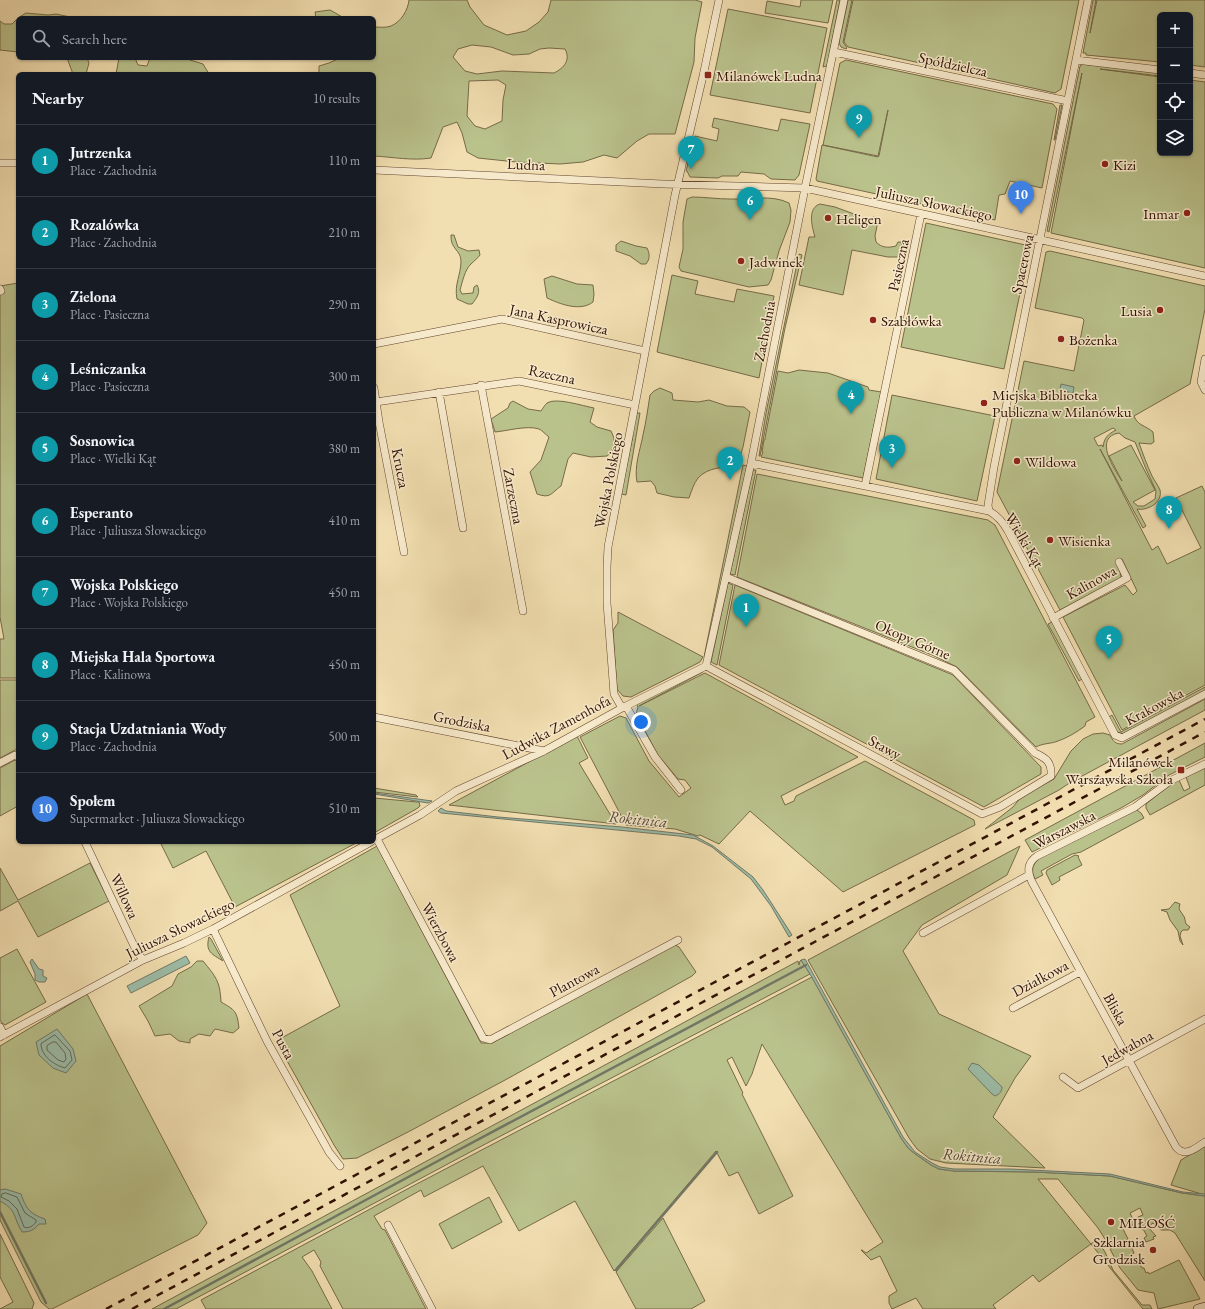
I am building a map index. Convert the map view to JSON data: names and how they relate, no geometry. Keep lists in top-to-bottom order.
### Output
{
  "streets": {
    "street": [
      "Spółdzielcza",
      "Ludna",
      "Juliusza Słowackiego",
      "Spacerowa",
      "Pasieczna",
      "Jana Kasprowicza",
      "Zachodnia",
      "Rzeczna",
      "Krucza",
      "Wojska Polskiego",
      "Zarzeczna",
      "Wielki Kąt",
      "Kalinowa",
      "Okopy Górne",
      "Krakowska",
      "Grodziska",
      "Ludwika Zamenhofa",
      "Stawy",
      "Warszawska",
      "Willowa",
      "Wierzbowa",
      "Działkowa",
      "Plantowa",
      "Bliska",
      "Pusta",
      "Jedwabna"
    ]
  },
  "crossings": [
    ["Spółdzielcza", "Spacerowa"],
    ["Spółdzielcza", "Zachodnia"],
    ["Ludna", "Juliusza Słowackiego"],
    ["Ludna", "Wojska Polskiego"],
    ["Juliusza Słowackiego", "Spacerowa"],
    ["Juliusza Słowackiego", "Pasieczna"],
    ["Juliusza Słowackiego", "Zachodnia"],
    ["Juliusza Słowackiego", "Wojska Polskiego"],
    ["Juliusza Słowackiego", "Ludwika Zamenhofa"],
    ["Juliusza Słowackiego", "Willowa"],
    ["Juliusza Słowackiego", "Pusta"],
    ["Spacerowa", "Wielki Kąt"],
    ["Pasieczna", "Wielki Kąt"],
    ["Jana Kasprowicza", "Wojska Polskiego"],
    ["Zachodnia", "Wielki Kąt"],
    ["Zachodnia", "Okopy Górne"],
    ["Zachodnia", "Ludwika Zamenhofa"],
    ["Zachodnia", "Stawy"],
    ["Rzeczna", "Krucza"],
    ["Rzeczna", "Wojska Polskiego"],
    ["Rzeczna", "Zarzeczna"],
    ["Wojska Polskiego", "Ludwika Zamenhofa"],
    ["Wielki Kąt", "Kalinowa"],
    ["Wielki Kąt", "Krakowska"],
    ["Okopy Górne", "Stawy"],
    ["Grodziska", "Ludwika Zamenhofa"],
    ["Ludwika Zamenhofa", "Stawy"],
    ["Warszawska", "Bliska"],
    ["Wierzbowa", "Plantowa"],
    ["Działkowa", "Bliska"],
    ["Bliska", "Jedwabna"]
  ],
  "water": ["Rokitnica"],
  "places": {
    "transit": ["Milanówek Ludna", "Milanówek Warszawska Szkoła"],
    "other": [
      "Kizi",
      "Inmar",
      "Heligen",
      "Jadwinek",
      "Lusia",
      "Szabłówka",
      "Bożenka",
      "Miejska Biblioteka Publiczna w Milanówku",
      "Wildowa",
      "Wisienka",
      "MIŁOŚĆ",
      "Szklarnia Grodzisk"
    ]
  },
  "page": {
    "map_buttons": ["+", "−"],
    "search": "Search here",
    "heading": ["Nearby", "10 results"],
    "pins": [
      "9",
      "7",
      "10",
      "6",
      "4",
      "3",
      "2",
      "8",
      "1",
      "5"
    ],
    "list": [
      {
        "mark": "1",
        "name": "Jutrzenka",
        "note": "Place · Zachodnia",
        "value": "110 m"
      },
      {
        "mark": "2",
        "name": "Rozalówka",
        "note": "Place · Zachodnia",
        "value": "210 m"
      },
      {
        "mark": "3",
        "name": "Zielona",
        "note": "Place · Pasieczna",
        "value": "290 m"
      },
      {
        "mark": "4",
        "name": "Leśniczanka",
        "note": "Place · Pasieczna",
        "value": "300 m"
      },
      {
        "mark": "5",
        "name": "Sosnowica",
        "note": "Place · Wielki Kąt",
        "value": "380 m"
      },
      {
        "mark": "6",
        "name": "Esperanto",
        "note": "Place · Juliusza Słowackiego",
        "value": "410 m"
      },
      {
        "mark": "7",
        "name": "Wojska Polskiego",
        "note": "Place · Wojska Polskiego",
        "value": "450 m"
      },
      {
        "mark": "8",
        "name": "Miejska Hala Sportowa",
        "note": "Place · Kalinowa",
        "value": "450 m"
      },
      {
        "mark": "9",
        "name": "Stacja Uzdatniania Wody",
        "note": "Place · Zachodnia",
        "value": "500 m"
      },
      {
        "mark": "10",
        "name": "Społem",
        "note": "Supermarket · Juliusza Słowackiego",
        "value": "510 m"
      }
    ]
  }
}
